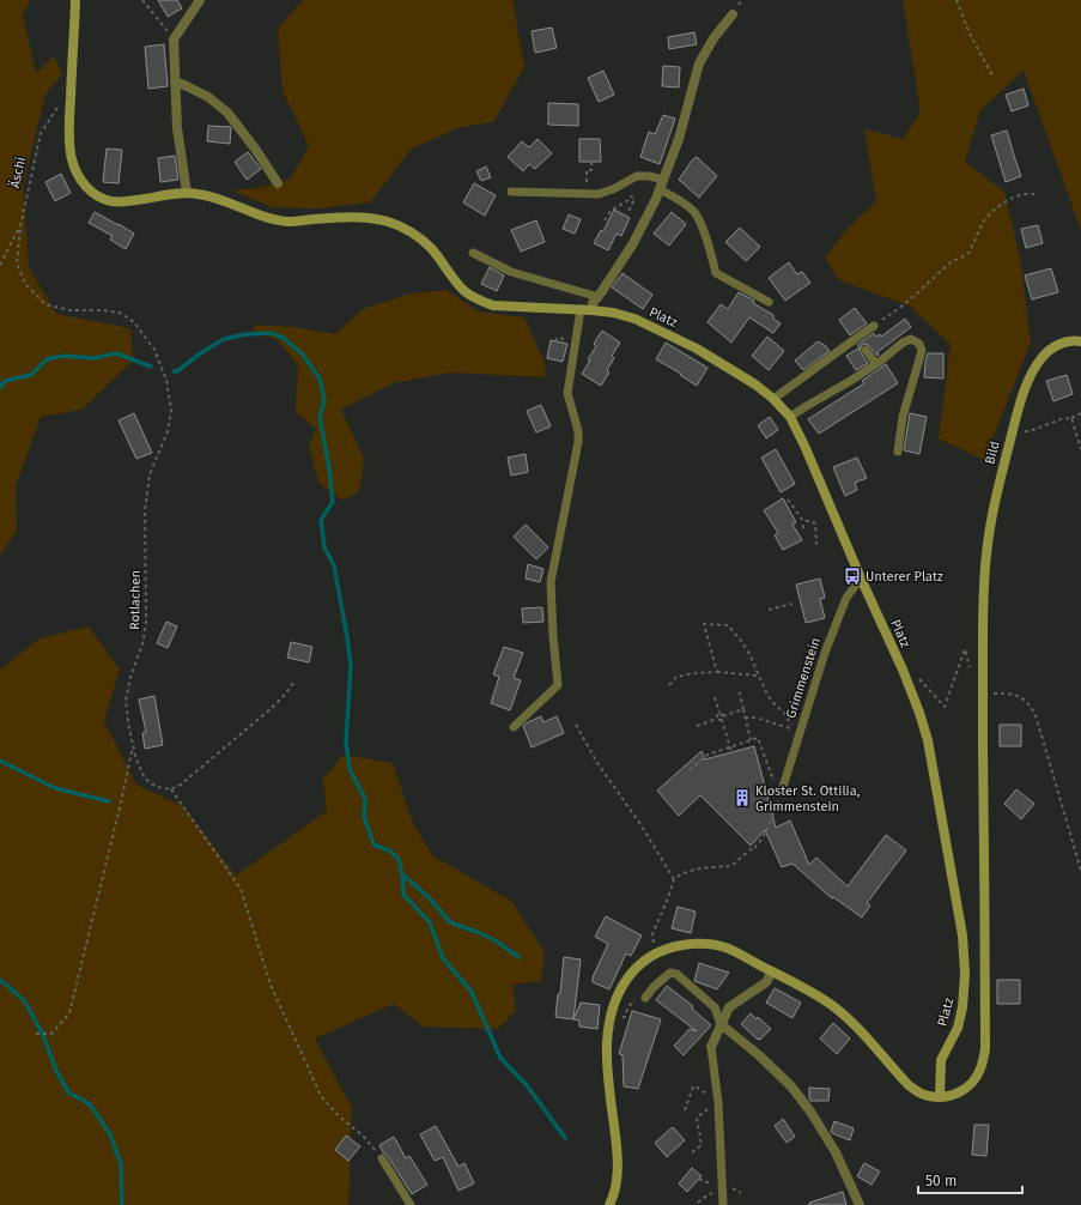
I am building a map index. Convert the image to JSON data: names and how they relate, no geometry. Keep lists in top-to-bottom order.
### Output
{
  "streets": {
    "street": ["Platz", "Bild"],
    "lane": ["Grimmenstein"],
    "path": ["Äschi", "Rotlachen"]
  },
  "crossings": [
    ["Äschi", "Rotlachen"],
    ["Platz", "Grimmenstein"]
  ],
  "places": {
    "bus stop": ["Unterer Platz"],
    "building": ["Kloster St. Ottilia, Grimmenstein"]
  },
  "scale_bar": "50 m"
}
